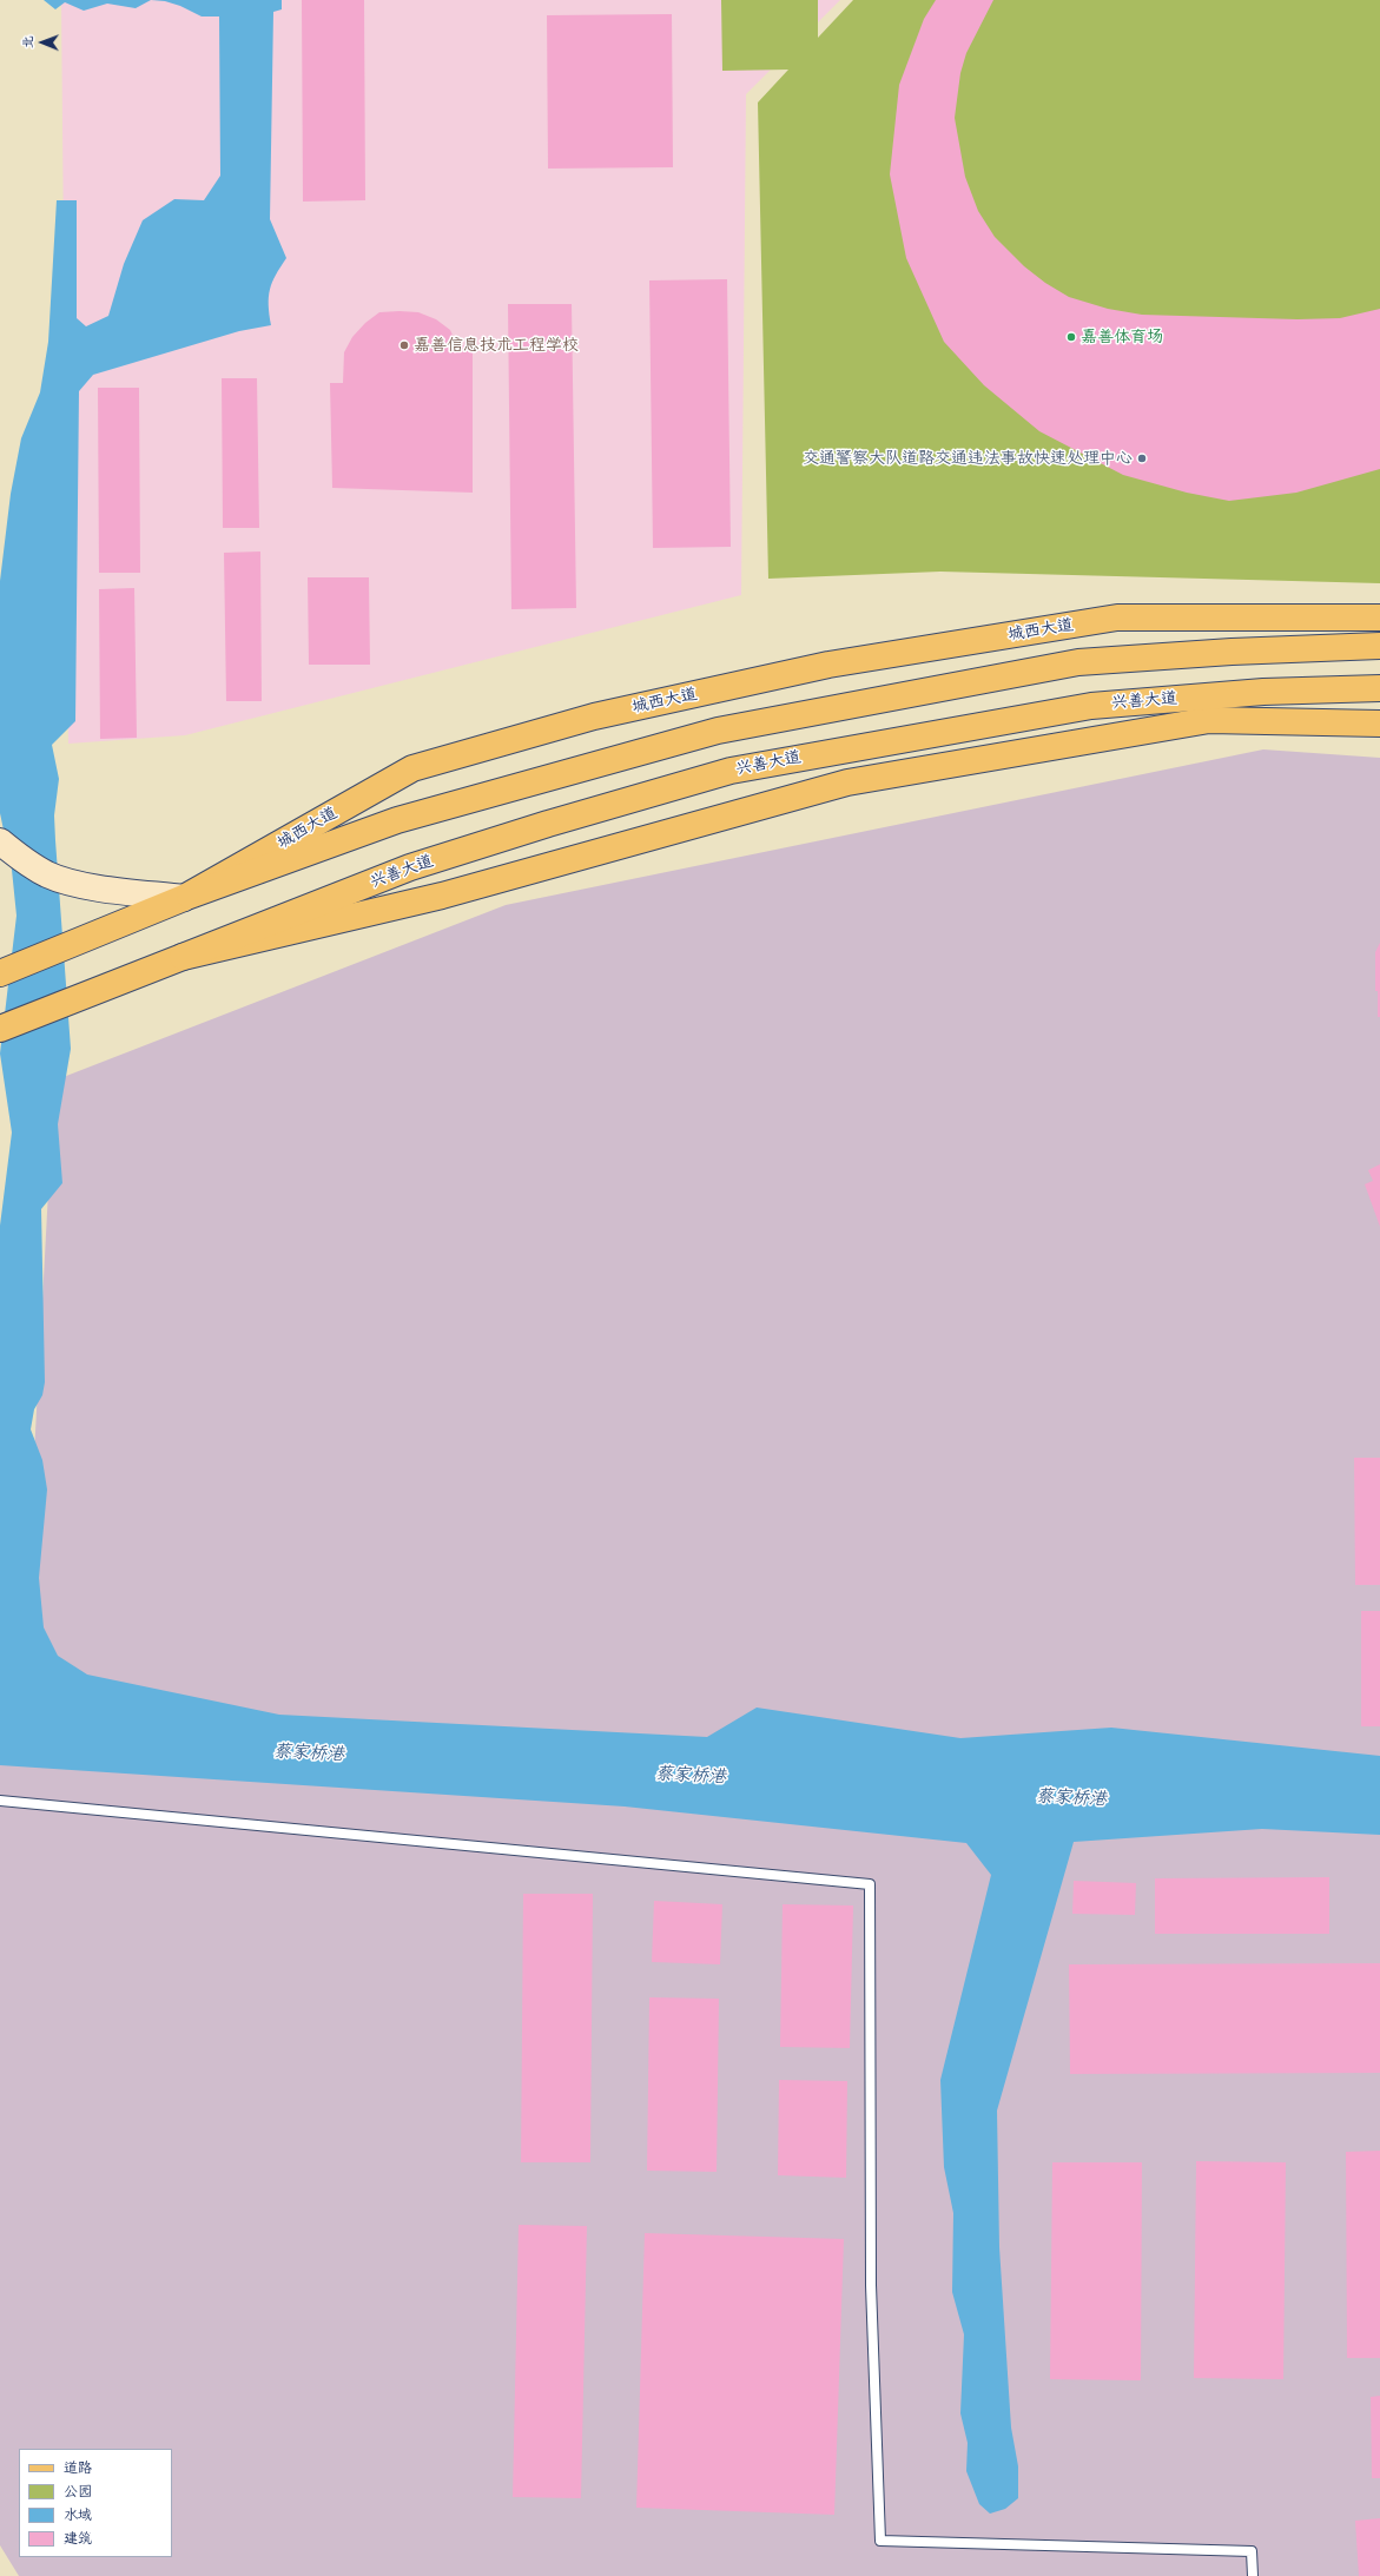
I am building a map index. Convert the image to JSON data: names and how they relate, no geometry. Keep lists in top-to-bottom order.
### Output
{
  "streets": {
    "main road": ["城西大道", "兴善大道"]
  },
  "water": ["蔡家桥港"],
  "places": ["嘉善体育场", "嘉善信息技术工程学校", "交通警察大队道路交通违法事故快速处理中心"],
  "legend": [
    "道路",
    "公园",
    "水域",
    "建筑"
  ],
  "north": "left"
}
